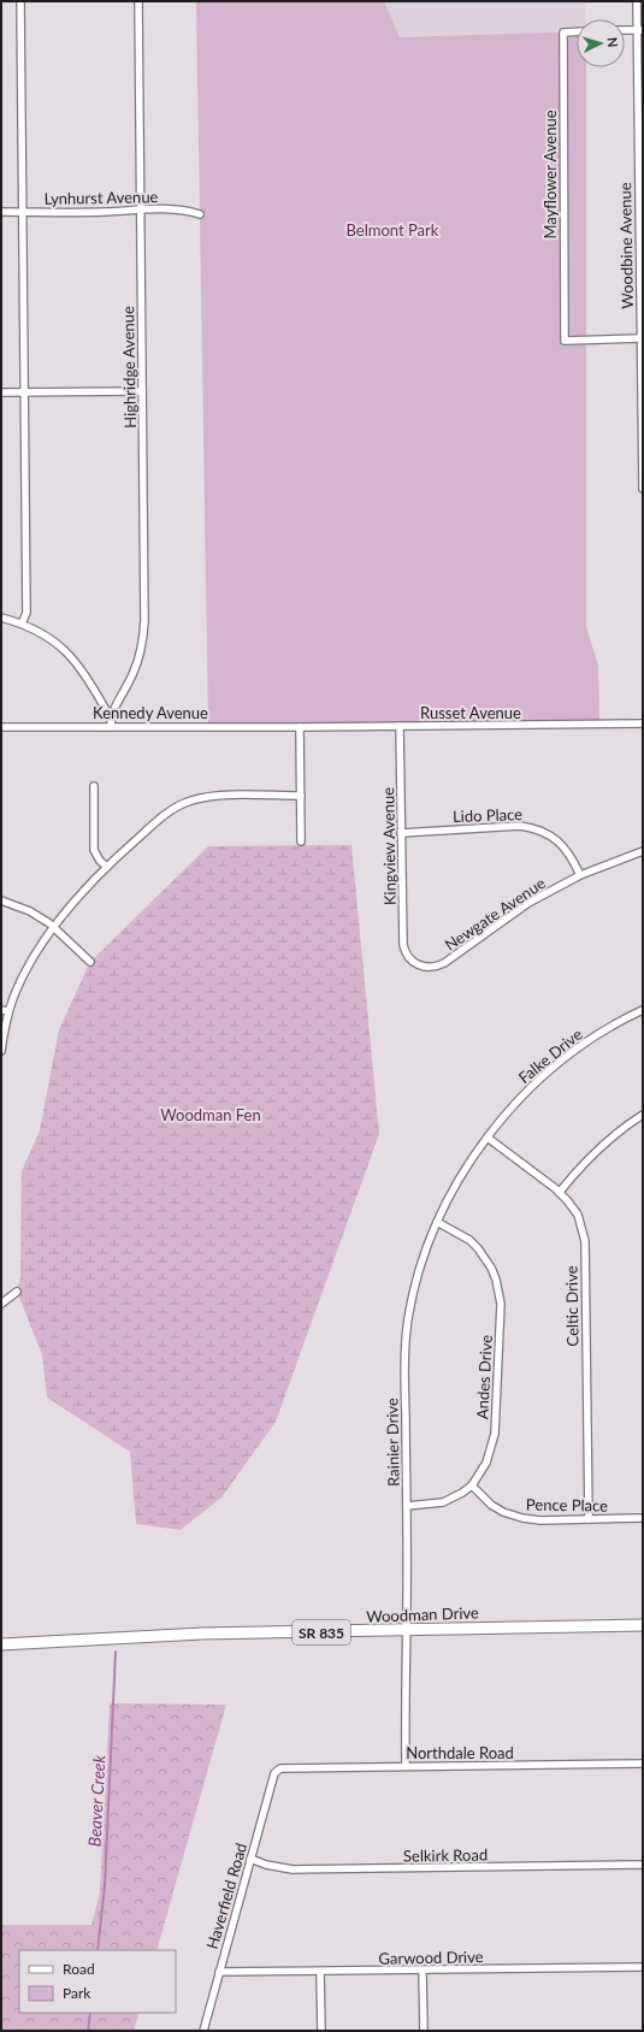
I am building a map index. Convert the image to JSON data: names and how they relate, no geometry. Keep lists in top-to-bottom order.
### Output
{
  "streets": {
    "main road": ["Woodman Drive", "SR 835"],
    "street": [
      "Mayflower Avenue",
      "Lynhurst Avenue",
      "Woodbine Avenue",
      "Highridge Avenue",
      "Kennedy Avenue",
      "Russet Avenue",
      "Lido Place",
      "Kingview Avenue",
      "Newgate Avenue",
      "Falke Drive",
      "Celtic Drive",
      "Andes Drive",
      "Rainier Drive",
      "Pence Place",
      "Northdale Road",
      "Selkirk Road",
      "Haverfield Road",
      "Garwood Drive"
    ]
  },
  "crossings": [
    ["Mayflower Avenue", "Woodbine Avenue"],
    ["Lynhurst Avenue", "Highridge Avenue"],
    ["Highridge Avenue", "Kennedy Avenue"],
    ["Kennedy Avenue", "Russet Avenue"],
    ["Russet Avenue", "Kingview Avenue"],
    ["Lido Place", "Kingview Avenue"],
    ["Lido Place", "Newgate Avenue"],
    ["Kingview Avenue", "Newgate Avenue"],
    ["Falke Drive", "Celtic Drive"],
    ["Falke Drive", "Rainier Drive"],
    ["Celtic Drive", "Rainier Drive"],
    ["Celtic Drive", "Pence Place"],
    ["Andes Drive", "Rainier Drive"],
    ["Andes Drive", "Pence Place"],
    ["Rainier Drive", "Woodman Drive"],
    ["Rainier Drive", "Northdale Road"],
    ["Northdale Road", "Haverfield Road"],
    ["Selkirk Road", "Haverfield Road"],
    ["Haverfield Road", "Garwood Drive"]
  ],
  "water": ["Beaver Creek"],
  "parks": ["Belmont Park", "Woodman Fen"],
  "legend": ["Road", "Park"],
  "north": "right"
}
